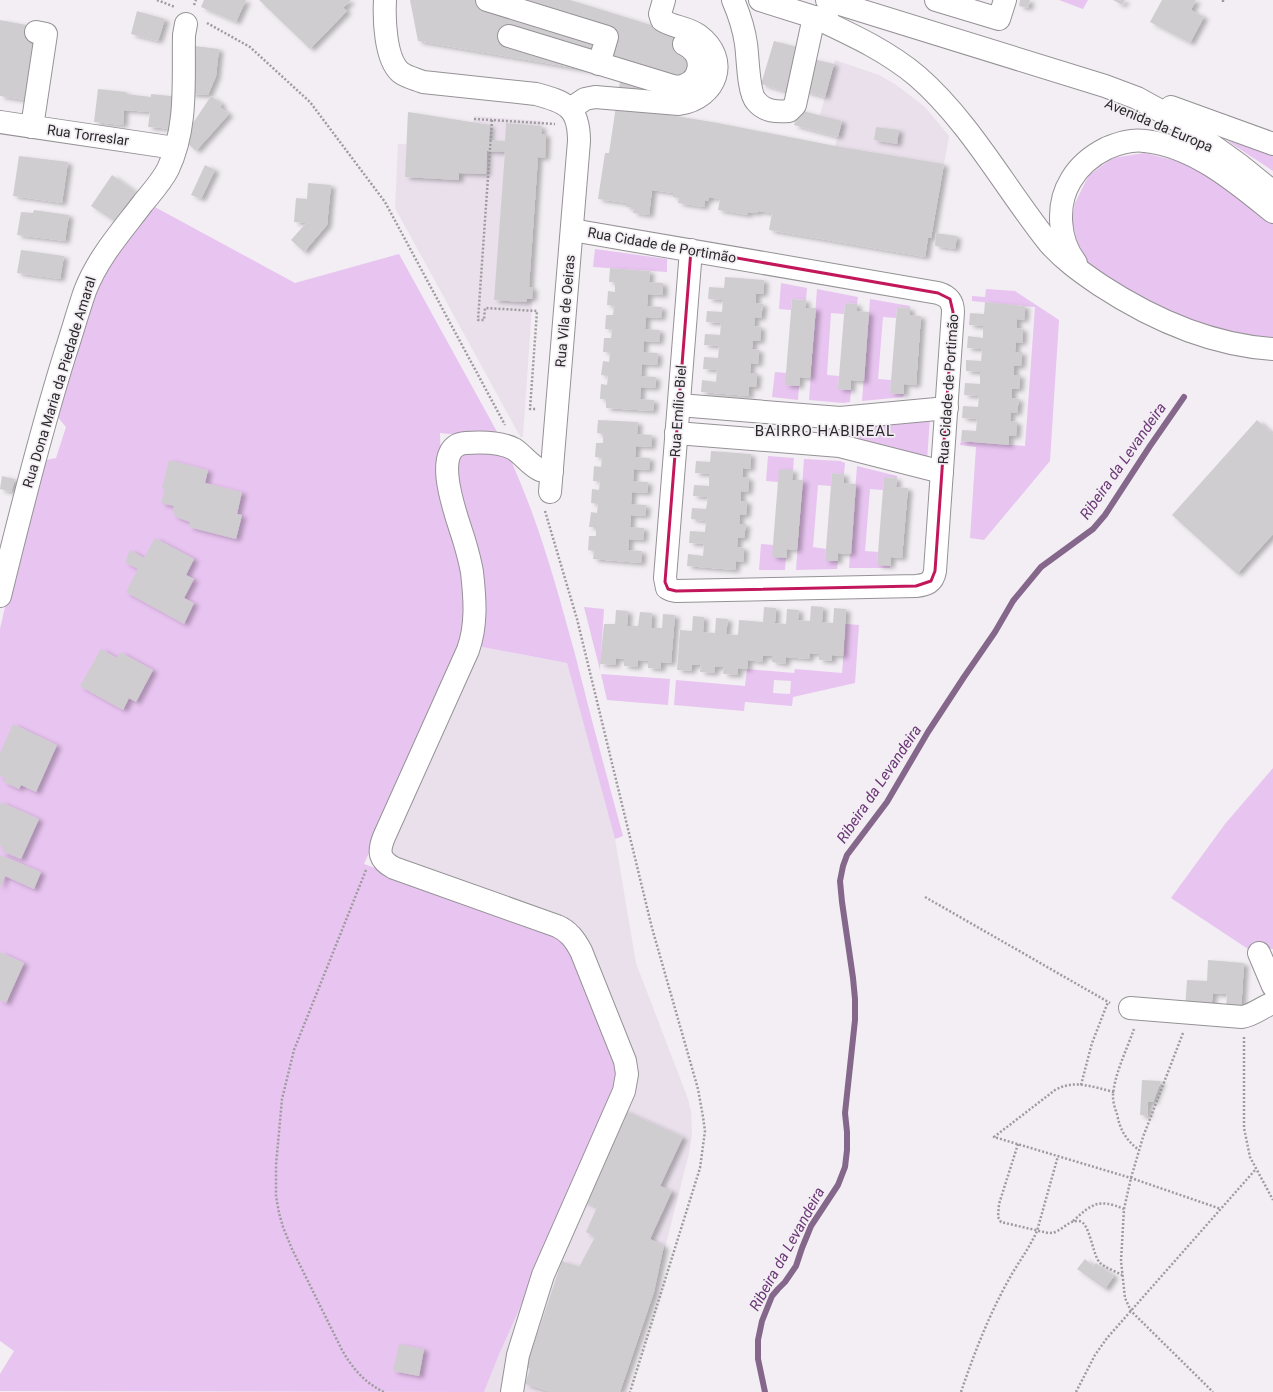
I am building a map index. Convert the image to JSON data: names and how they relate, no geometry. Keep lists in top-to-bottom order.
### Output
{
  "streets": {
    "street": [
      "Avenida da Europa",
      "Rua Torreslar",
      "Rua Cidade de Portimão",
      "Rua Vila de Oeiras",
      "Rua Dona Maria da Piedade Amaral",
      "Rua Emílio Biel"
    ]
  },
  "crossings": [
    ["Rua Torreslar", "Rua Dona Maria da Piedade Amaral"],
    ["Rua Cidade de Portimão", "Rua Vila de Oeiras"],
    ["Rua Cidade de Portimão", "Rua Emílio Biel"]
  ],
  "districts": ["BAIRRO HABIREAL"],
  "water": ["Ribeira da Levandeira"]
}
